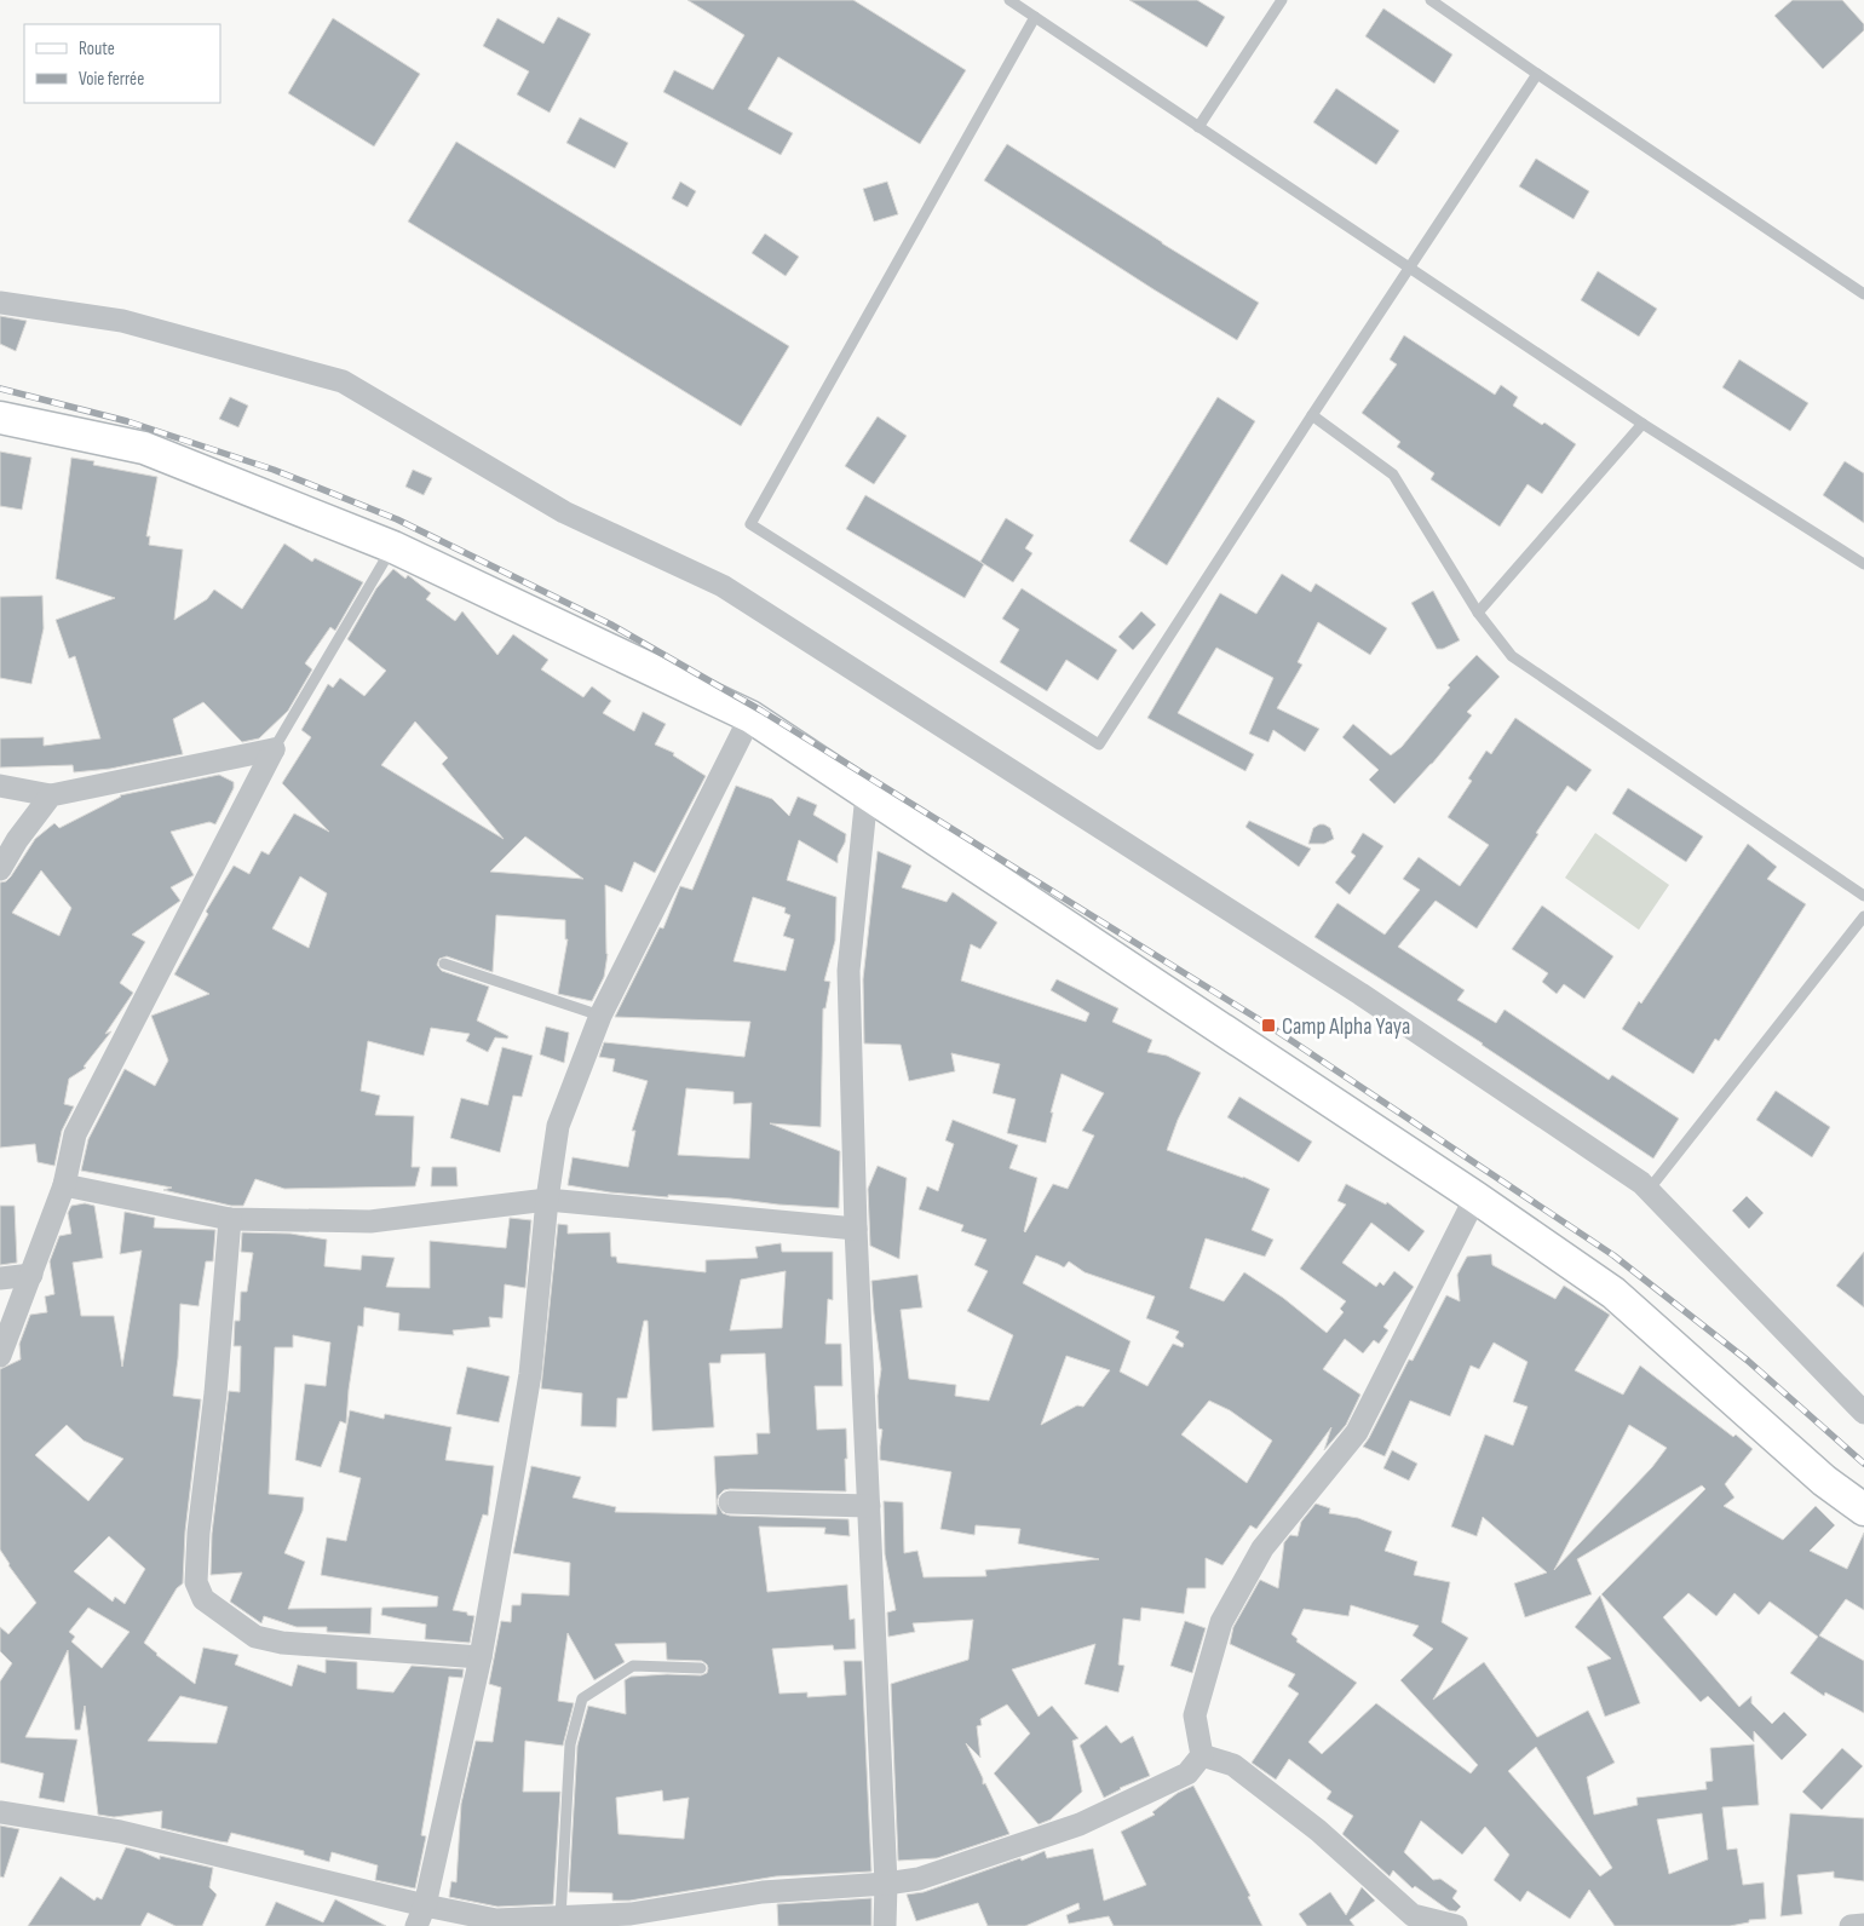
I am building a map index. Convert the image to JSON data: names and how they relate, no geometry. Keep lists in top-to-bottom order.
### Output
{
  "places": {
    "transit": ["Camp Alpha Yaya"]
  },
  "legend": ["Route", "Voie ferrée"]
}
